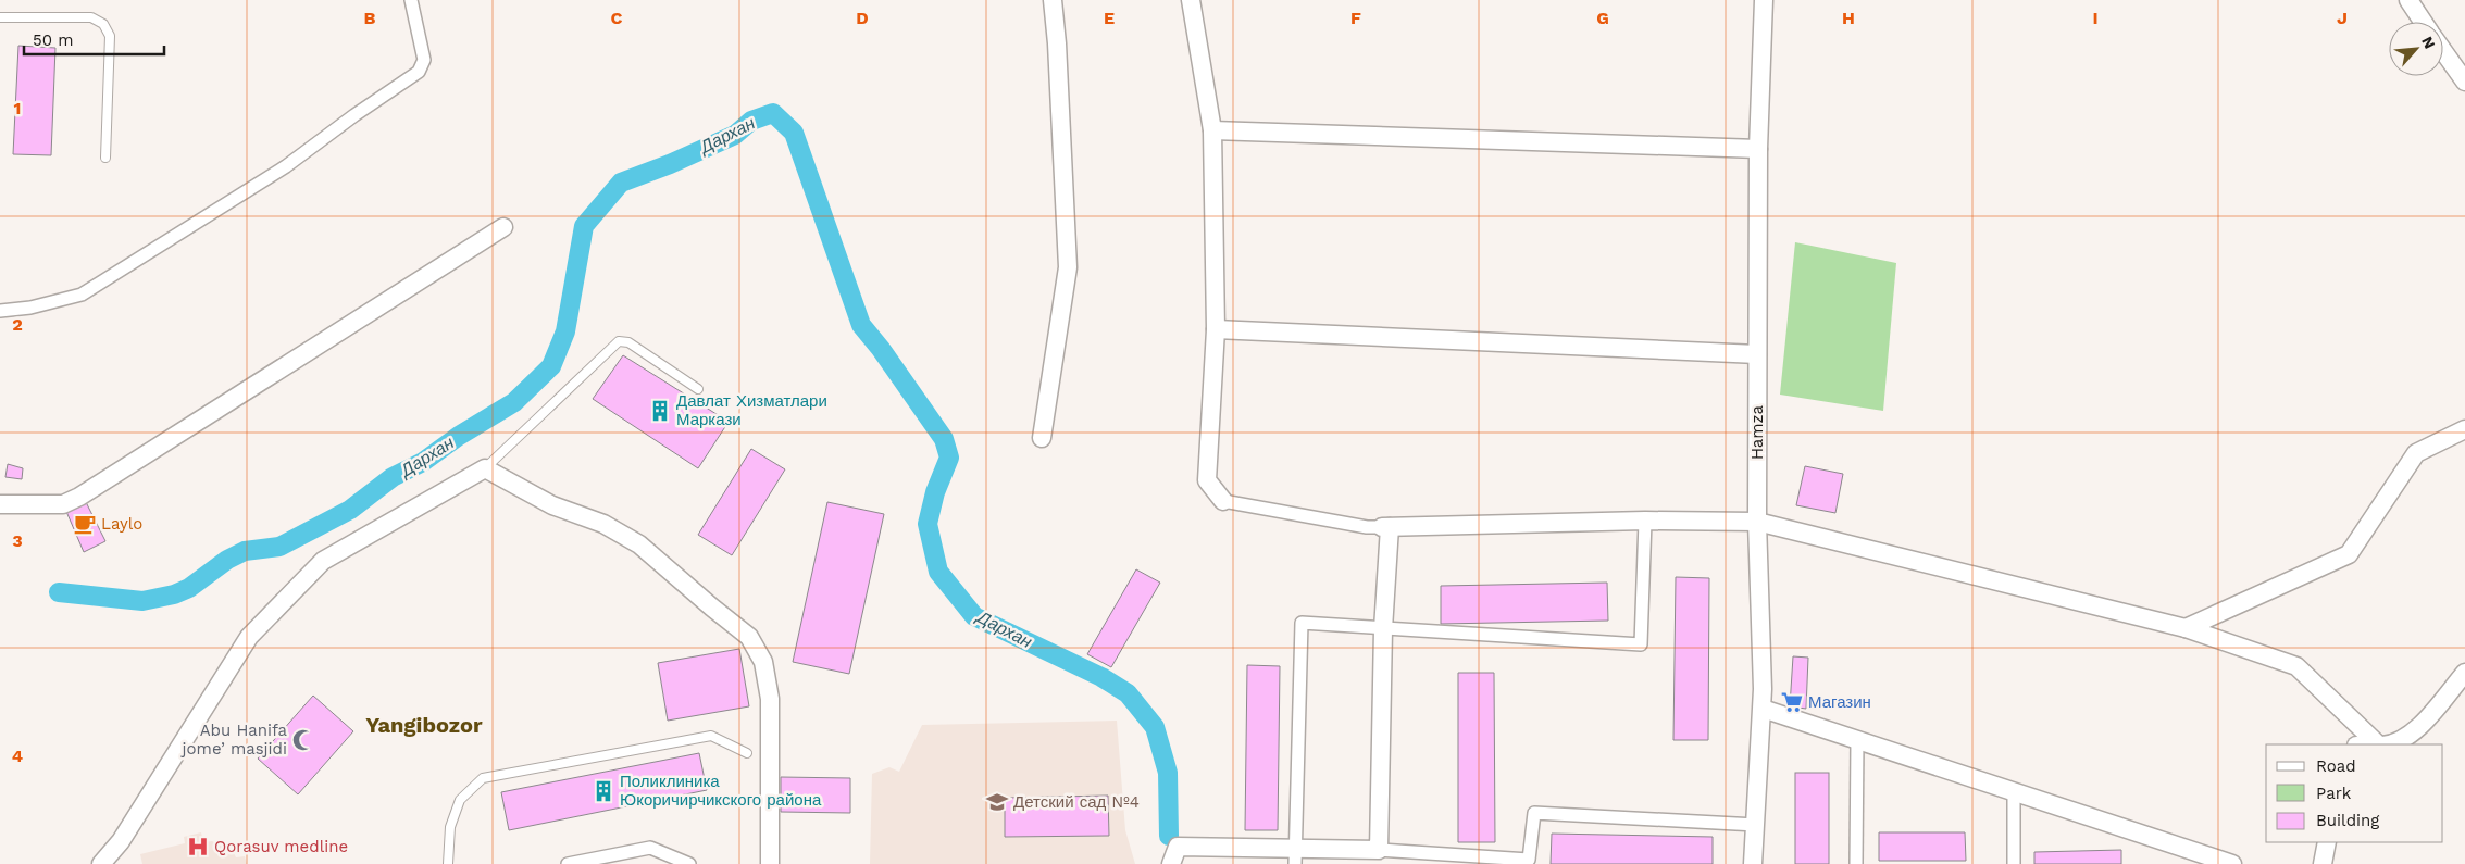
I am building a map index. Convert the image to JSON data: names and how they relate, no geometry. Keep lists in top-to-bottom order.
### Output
{
  "streets": {
    "street": ["Hamza"]
  },
  "districts": ["Yangibozor"],
  "water": ["Дархан"],
  "places": {
    "building": ["Давлат Хизматлари Маркази", "Поликлиника Юкоричирчикского района"],
    "cafe": ["Laylo"],
    "supermarket": ["Магазин"],
    "mosque": ["Abu Hanifa jome’ masjidi"],
    "school or university": ["Детский сад №4"],
    "hospital": ["Qorasuv medline"]
  },
  "legend": ["Road", "Park", "Building"],
  "scale_bar": "50 m",
  "north": "top right",
  "grid": {
    "columns": [
      "B",
      "C",
      "D",
      "E",
      "F",
      "G",
      "H",
      "I",
      "J"
    ],
    "rows": [
      "1",
      "2",
      "3",
      "4"
    ]
  }
}
